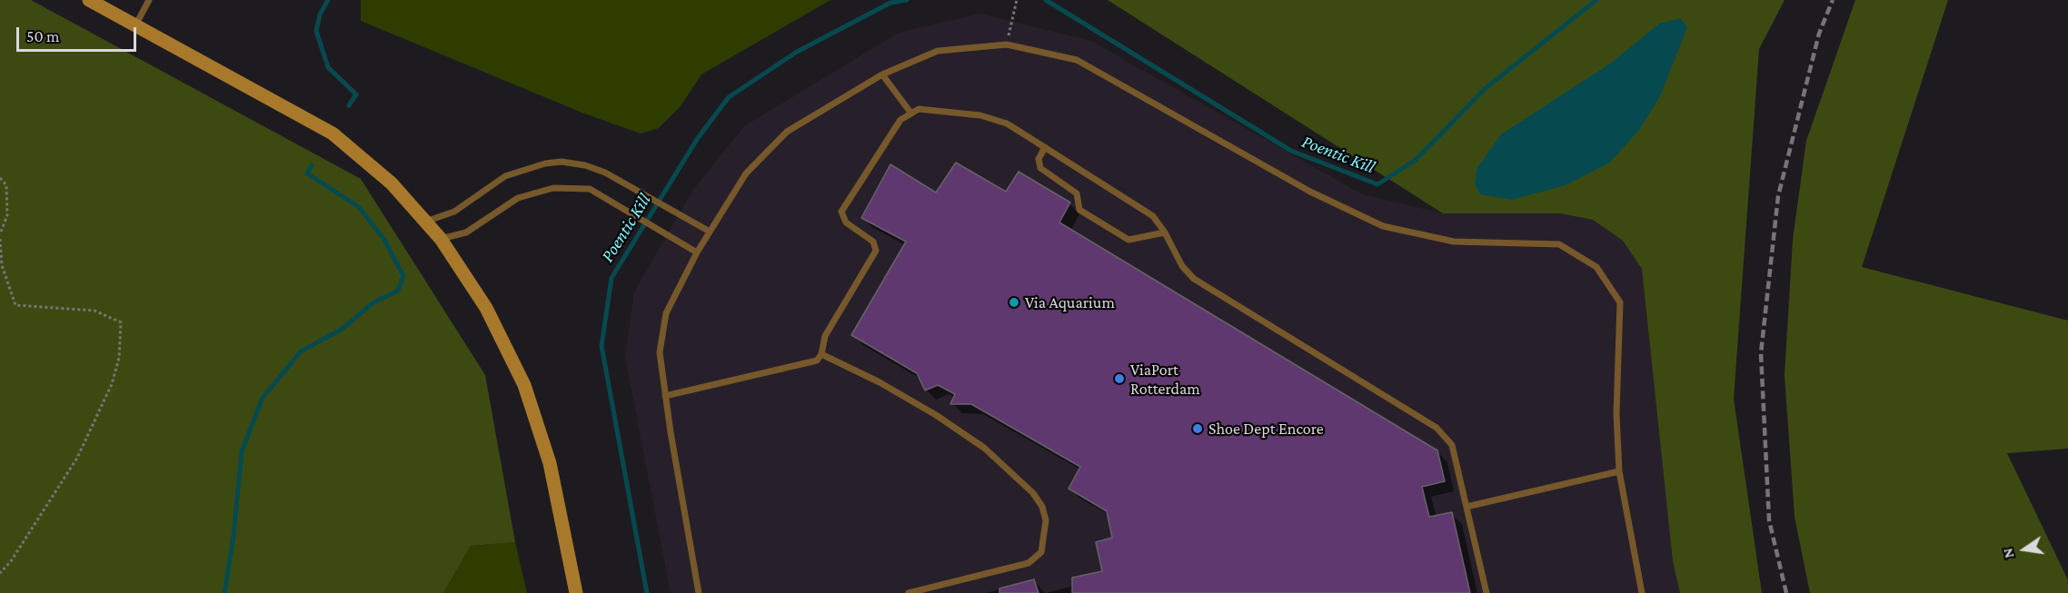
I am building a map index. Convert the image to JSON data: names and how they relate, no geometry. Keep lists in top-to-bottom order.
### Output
{
  "water": ["Poentic Kill"],
  "places": ["Via Aquarium", "ViaPort Rotterdam", "Shoe Dept Encore"],
  "scale_bar": "50 m",
  "north": "left"
}
